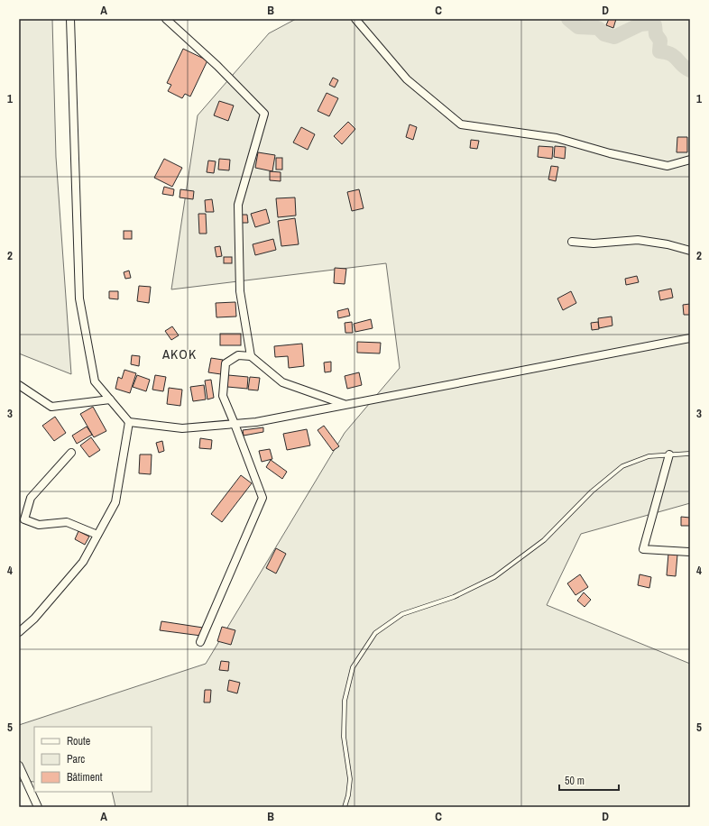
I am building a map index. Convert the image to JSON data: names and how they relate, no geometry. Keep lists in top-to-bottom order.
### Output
{
  "districts": ["AKOK"],
  "legend": ["Route", "Parc", "Bâtiment"],
  "scale_bar": "50 m",
  "grid": {
    "columns": [
      "A",
      "B",
      "C",
      "D"
    ],
    "rows": [
      "1",
      "2",
      "3",
      "4",
      "5"
    ]
  }
}
